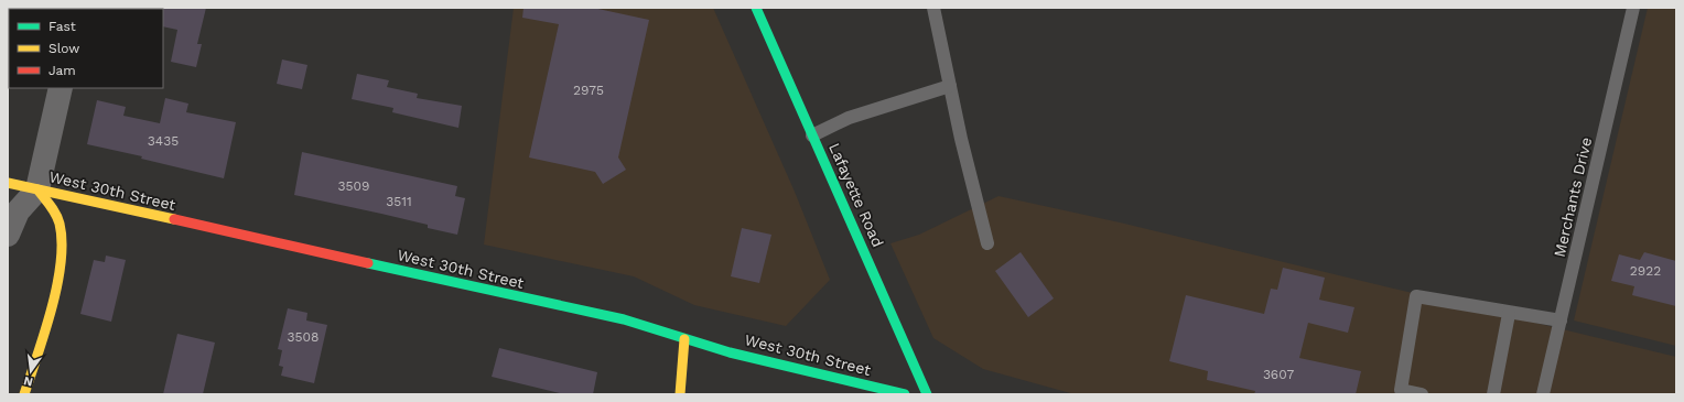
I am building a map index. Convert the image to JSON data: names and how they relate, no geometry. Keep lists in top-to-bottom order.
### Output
{
  "streets": {
    "main road": ["West 30th Street", "Lafayette Road"],
    "lane": ["Merchants Drive"]
  },
  "house_numbers": [
    "2975",
    "3435",
    "3509",
    "3511",
    "2922",
    "3508",
    "3607"
  ],
  "legend": ["Fast", "Slow", "Jam"],
  "north": "bottom"
}
